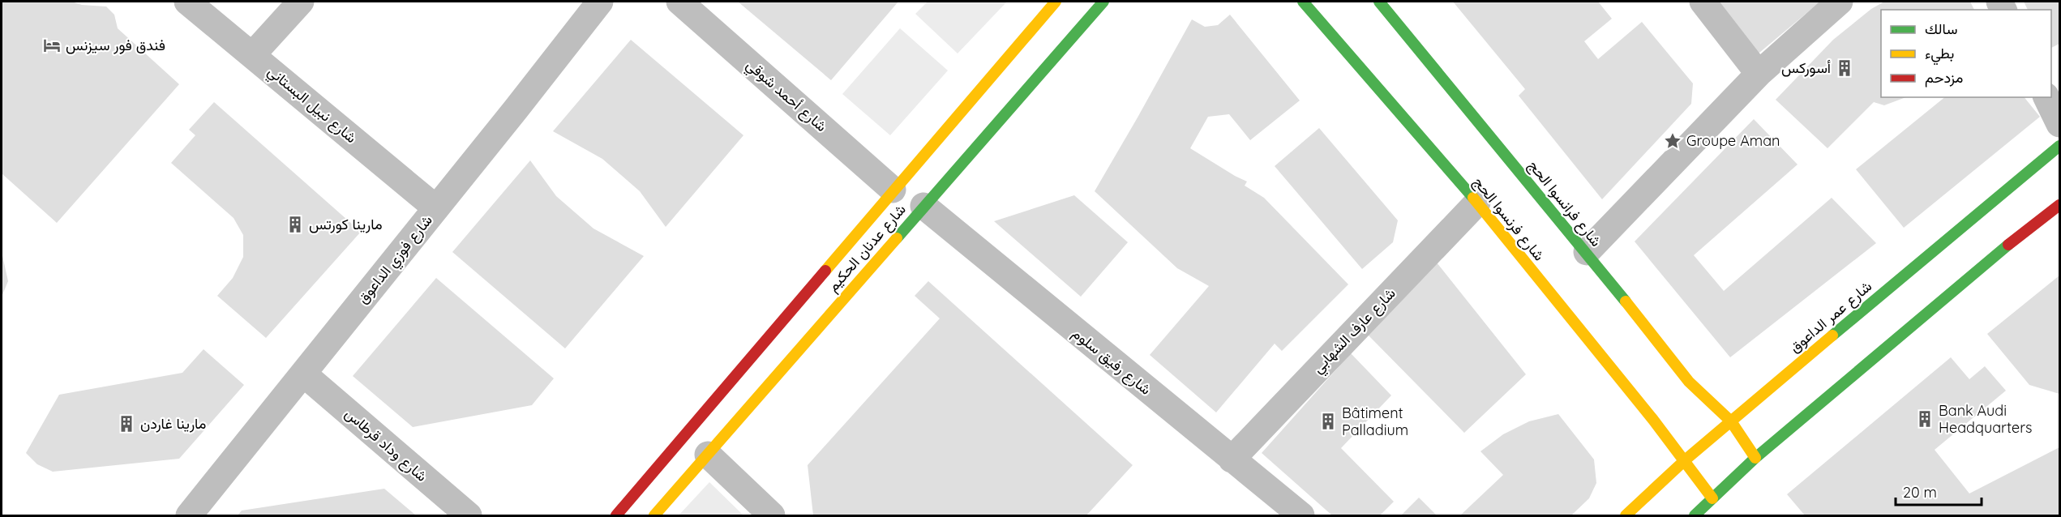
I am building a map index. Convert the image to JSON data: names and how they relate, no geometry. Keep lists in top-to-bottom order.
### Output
{
  "streets": {
    "street": [
      "شارع أحمد شوقي",
      "شارع نبيل البستاني",
      "شارع فرانسوا الحج",
      "شارع فرنسوا الحج",
      "شارع عدنان الحكيم",
      "شارع فوزي الداعوق",
      "شارع عمر الداعوق",
      "شارع عارف الشهابي",
      "شارع رفيق سلوم",
      "شارع وداد قرطاس"
    ]
  },
  "crossings": [
    ["شارع أحمد شوقي", "شارع عدنان الحكيم"],
    ["شارع نبيل البستاني", "شارع فوزي الداعوق"],
    ["شارع فرانسوا الحج", "شارع عمر الداعوق"],
    ["شارع فرنسوا الحج", "شارع عمر الداعوق"],
    ["شارع فرنسوا الحج", "شارع عارف الشهابي"],
    ["شارع عدنان الحكيم", "شارع رفيق سلوم"],
    ["شارع فوزي الداعوق", "شارع وداد قرطاس"],
    ["شارع عارف الشهابي", "شارع رفيق سلوم"]
  ],
  "places": {
    "hotel": ["فندق فور سيزنس"],
    "building": [
      "أسوركس",
      "مارينا كورتس",
      "Bank Audi Headquarters",
      "Bâtiment Palladium",
      "مارينا غاردن"
    ],
    "place": ["Groupe Aman"]
  },
  "legend": ["سالك", "بطيء", "مزدحم"],
  "scale_bar": "20 m"
}
